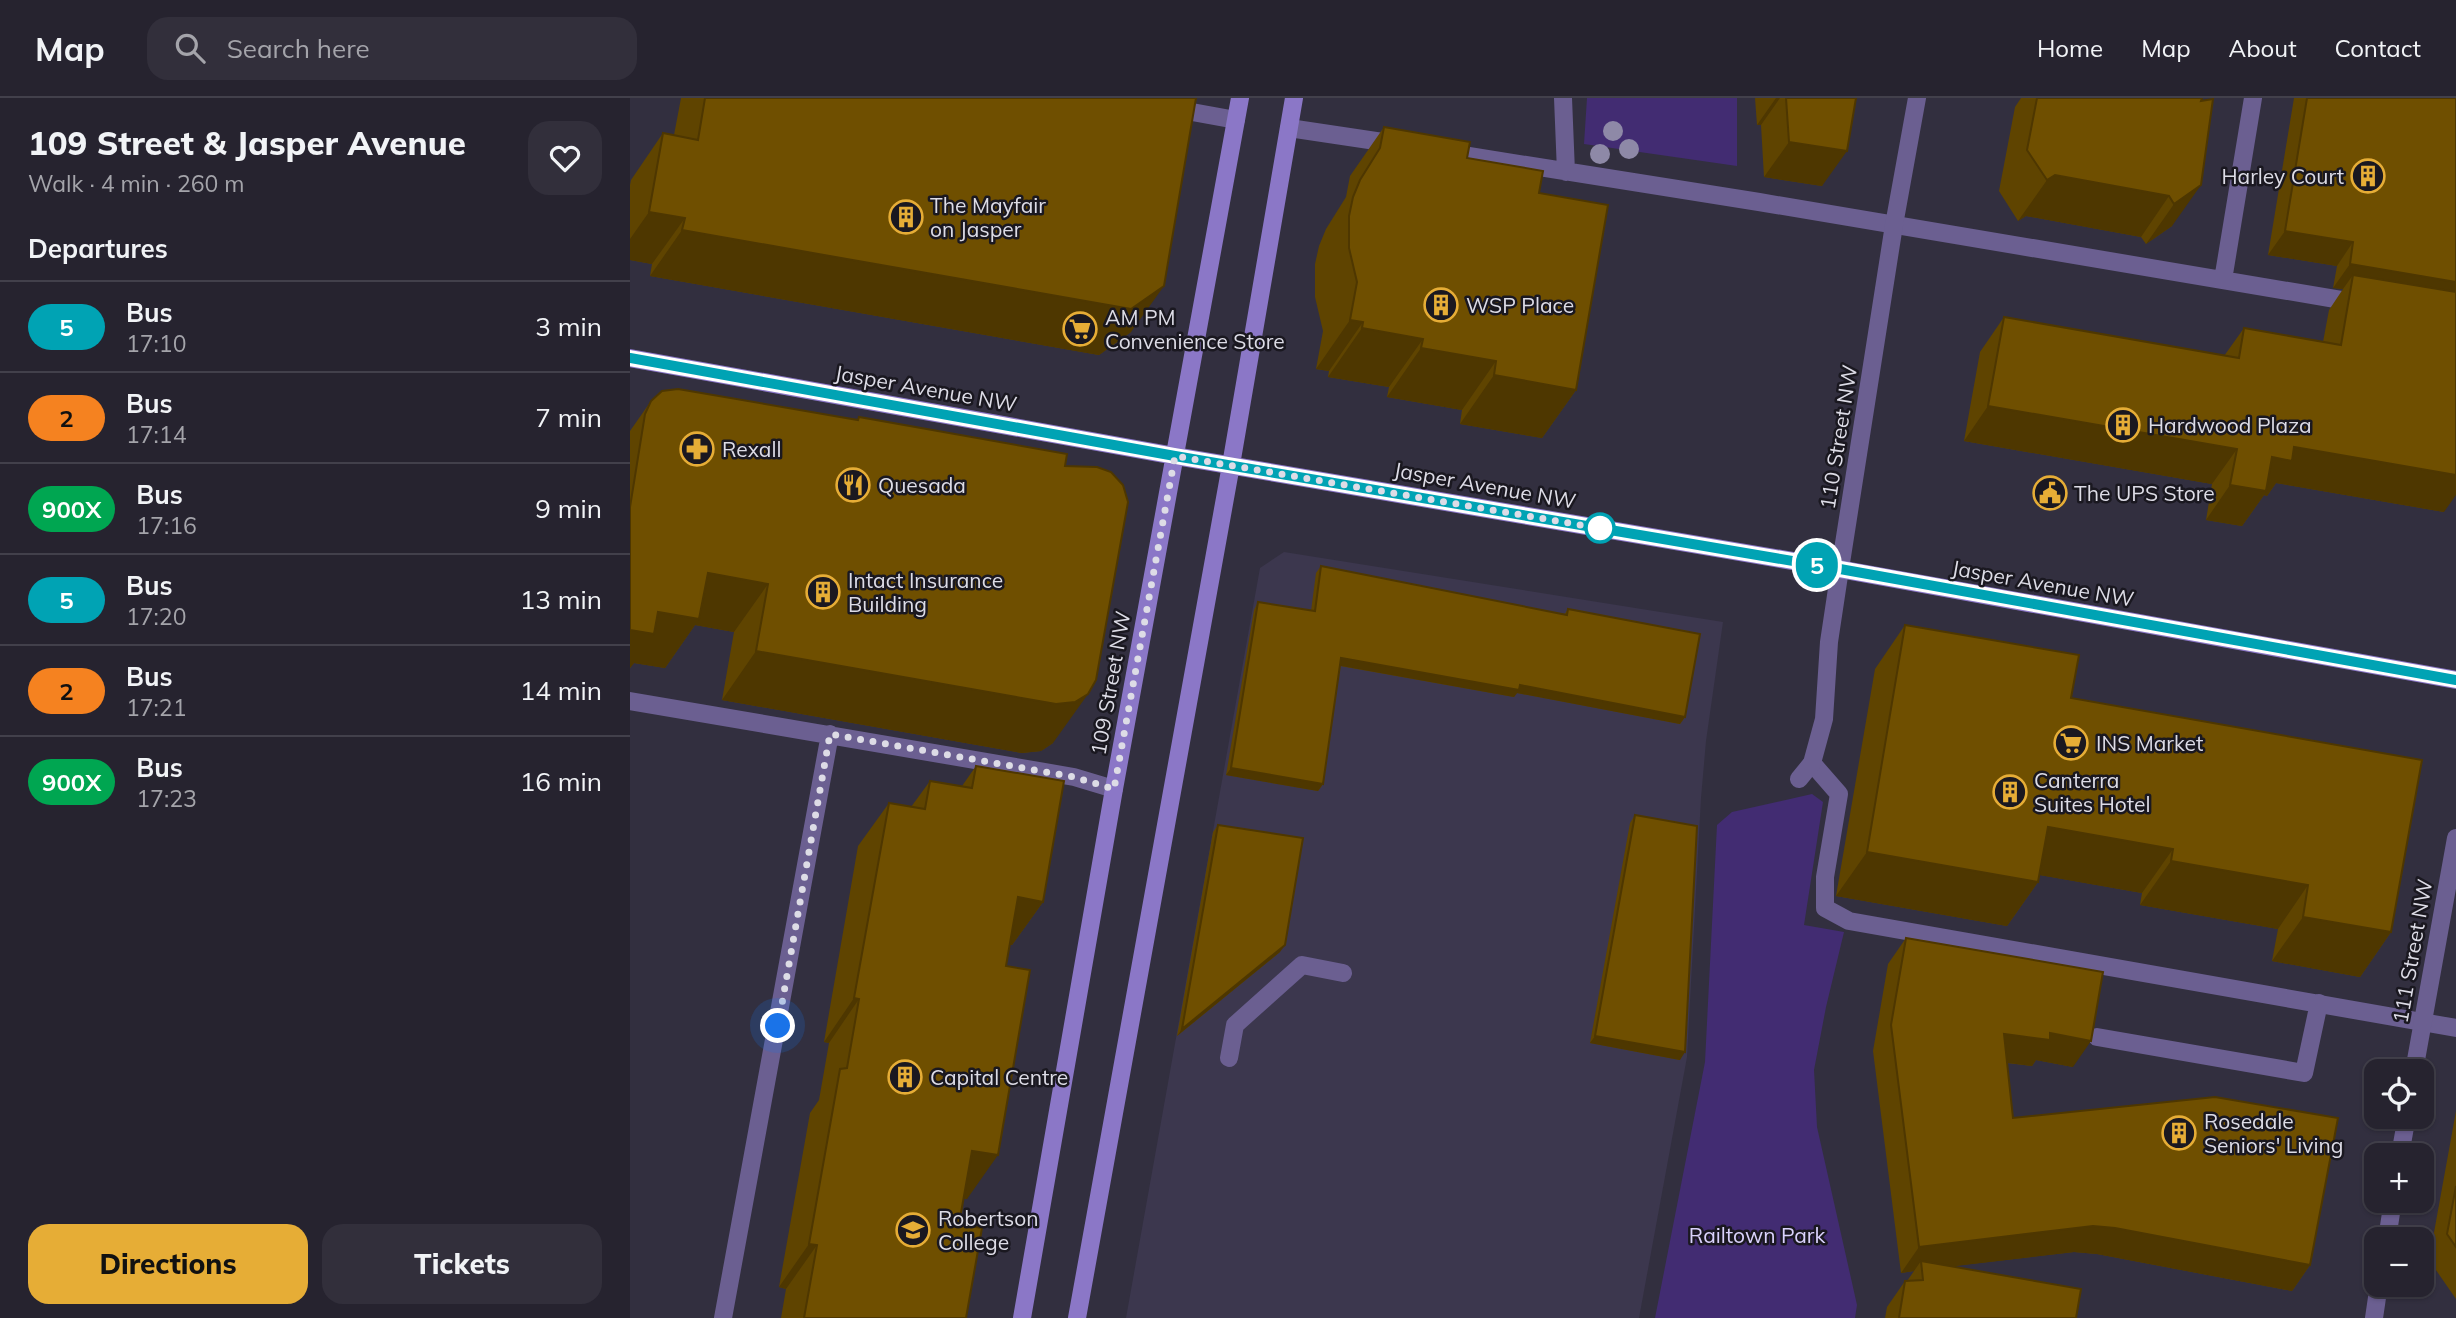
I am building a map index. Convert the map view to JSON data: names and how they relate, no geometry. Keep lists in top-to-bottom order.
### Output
{
  "streets": {
    "main road": ["Jasper Avenue NW", "109 Street NW"],
    "street": ["110 Street NW", "111 Street NW"]
  },
  "crossings": [
    ["Jasper Avenue NW", "110 Street NW"],
    ["Jasper Avenue NW", "109 Street NW"]
  ],
  "parks": ["Railtown Park"],
  "places": {
    "building": [
      "Harley Court",
      "The Mayfair on Jasper",
      "WSP Place",
      "Hardwood Plaza",
      "Intact Insurance Building",
      "Canterra Suites Hotel",
      "Capital Centre",
      "Rosedale Seniors' Living"
    ],
    "supermarket": ["AM PM Convenience Store", "INS Market"],
    "pharmacy": ["Rexall"],
    "restaurant": ["Quesada"],
    "public building": ["The UPS Store"],
    "school or university": ["Robertson College"]
  },
  "lines": ["bus line 5"],
  "page": {
    "header": "Map",
    "search": "Search here",
    "nav": [
      "Home",
      "Map",
      "About",
      "Contact"
    ],
    "heading": [
      ["109 Street & Jasper Avenue", "Walk · 4 min · 260 m"],
      "Departures"
    ],
    "on_map": "5",
    "list": [
      {
        "mark": "5",
        "name": "Bus",
        "note": "17:10",
        "value": "3 min"
      },
      {
        "mark": "2",
        "name": "Bus",
        "note": "17:14",
        "value": "7 min"
      },
      {
        "mark": "900X",
        "name": "Bus",
        "note": "17:16",
        "value": "9 min"
      },
      {
        "mark": "5",
        "name": "Bus",
        "note": "17:20",
        "value": "13 min"
      },
      {
        "mark": "2",
        "name": "Bus",
        "note": "17:21",
        "value": "14 min"
      },
      {
        "mark": "900X",
        "name": "Bus",
        "note": "17:23",
        "value": "16 min"
      }
    ],
    "map_buttons": ["+", "−"],
    "buttons": ["Directions", "Tickets"]
  }
}
